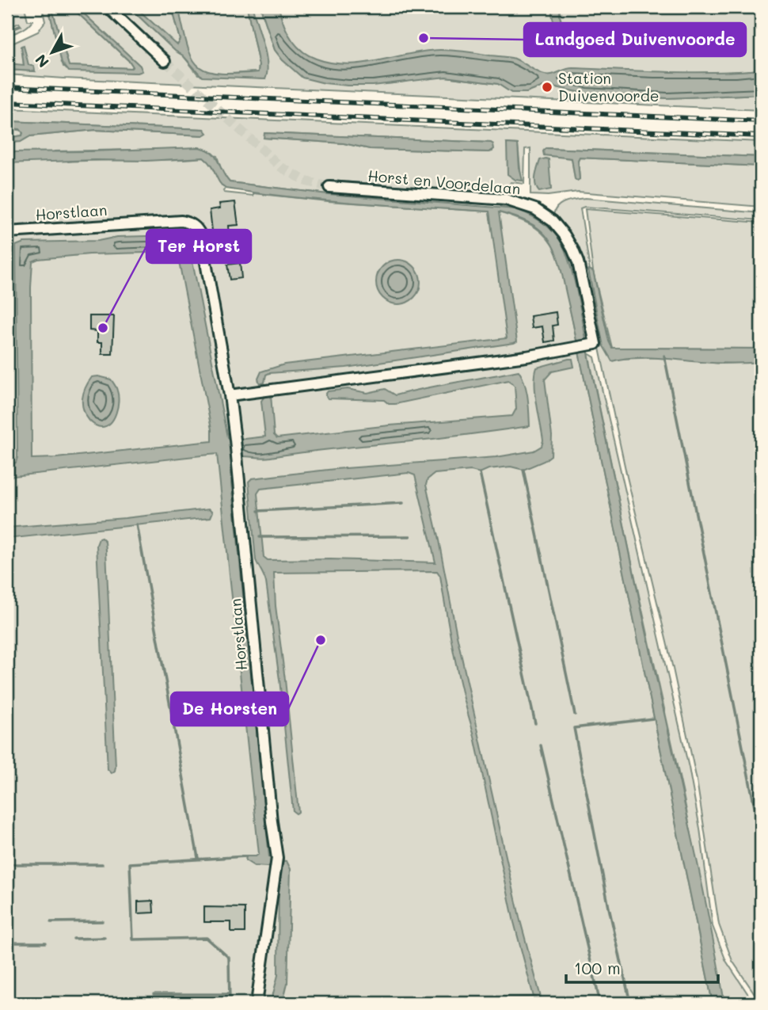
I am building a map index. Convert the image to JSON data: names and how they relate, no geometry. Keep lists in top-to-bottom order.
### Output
{
  "streets": {
    "street": ["Horst en Voordelaan", "Horstlaan"]
  },
  "crossings": [
    ["Horst en Voordelaan", "Horstlaan"]
  ],
  "places": [
    "Landgoed Duivenvoorde",
    "Station Duivenvoorde",
    "Ter Horst",
    "De Horsten"
  ],
  "scale_bar": "100 m",
  "north": "bottom left"
}
